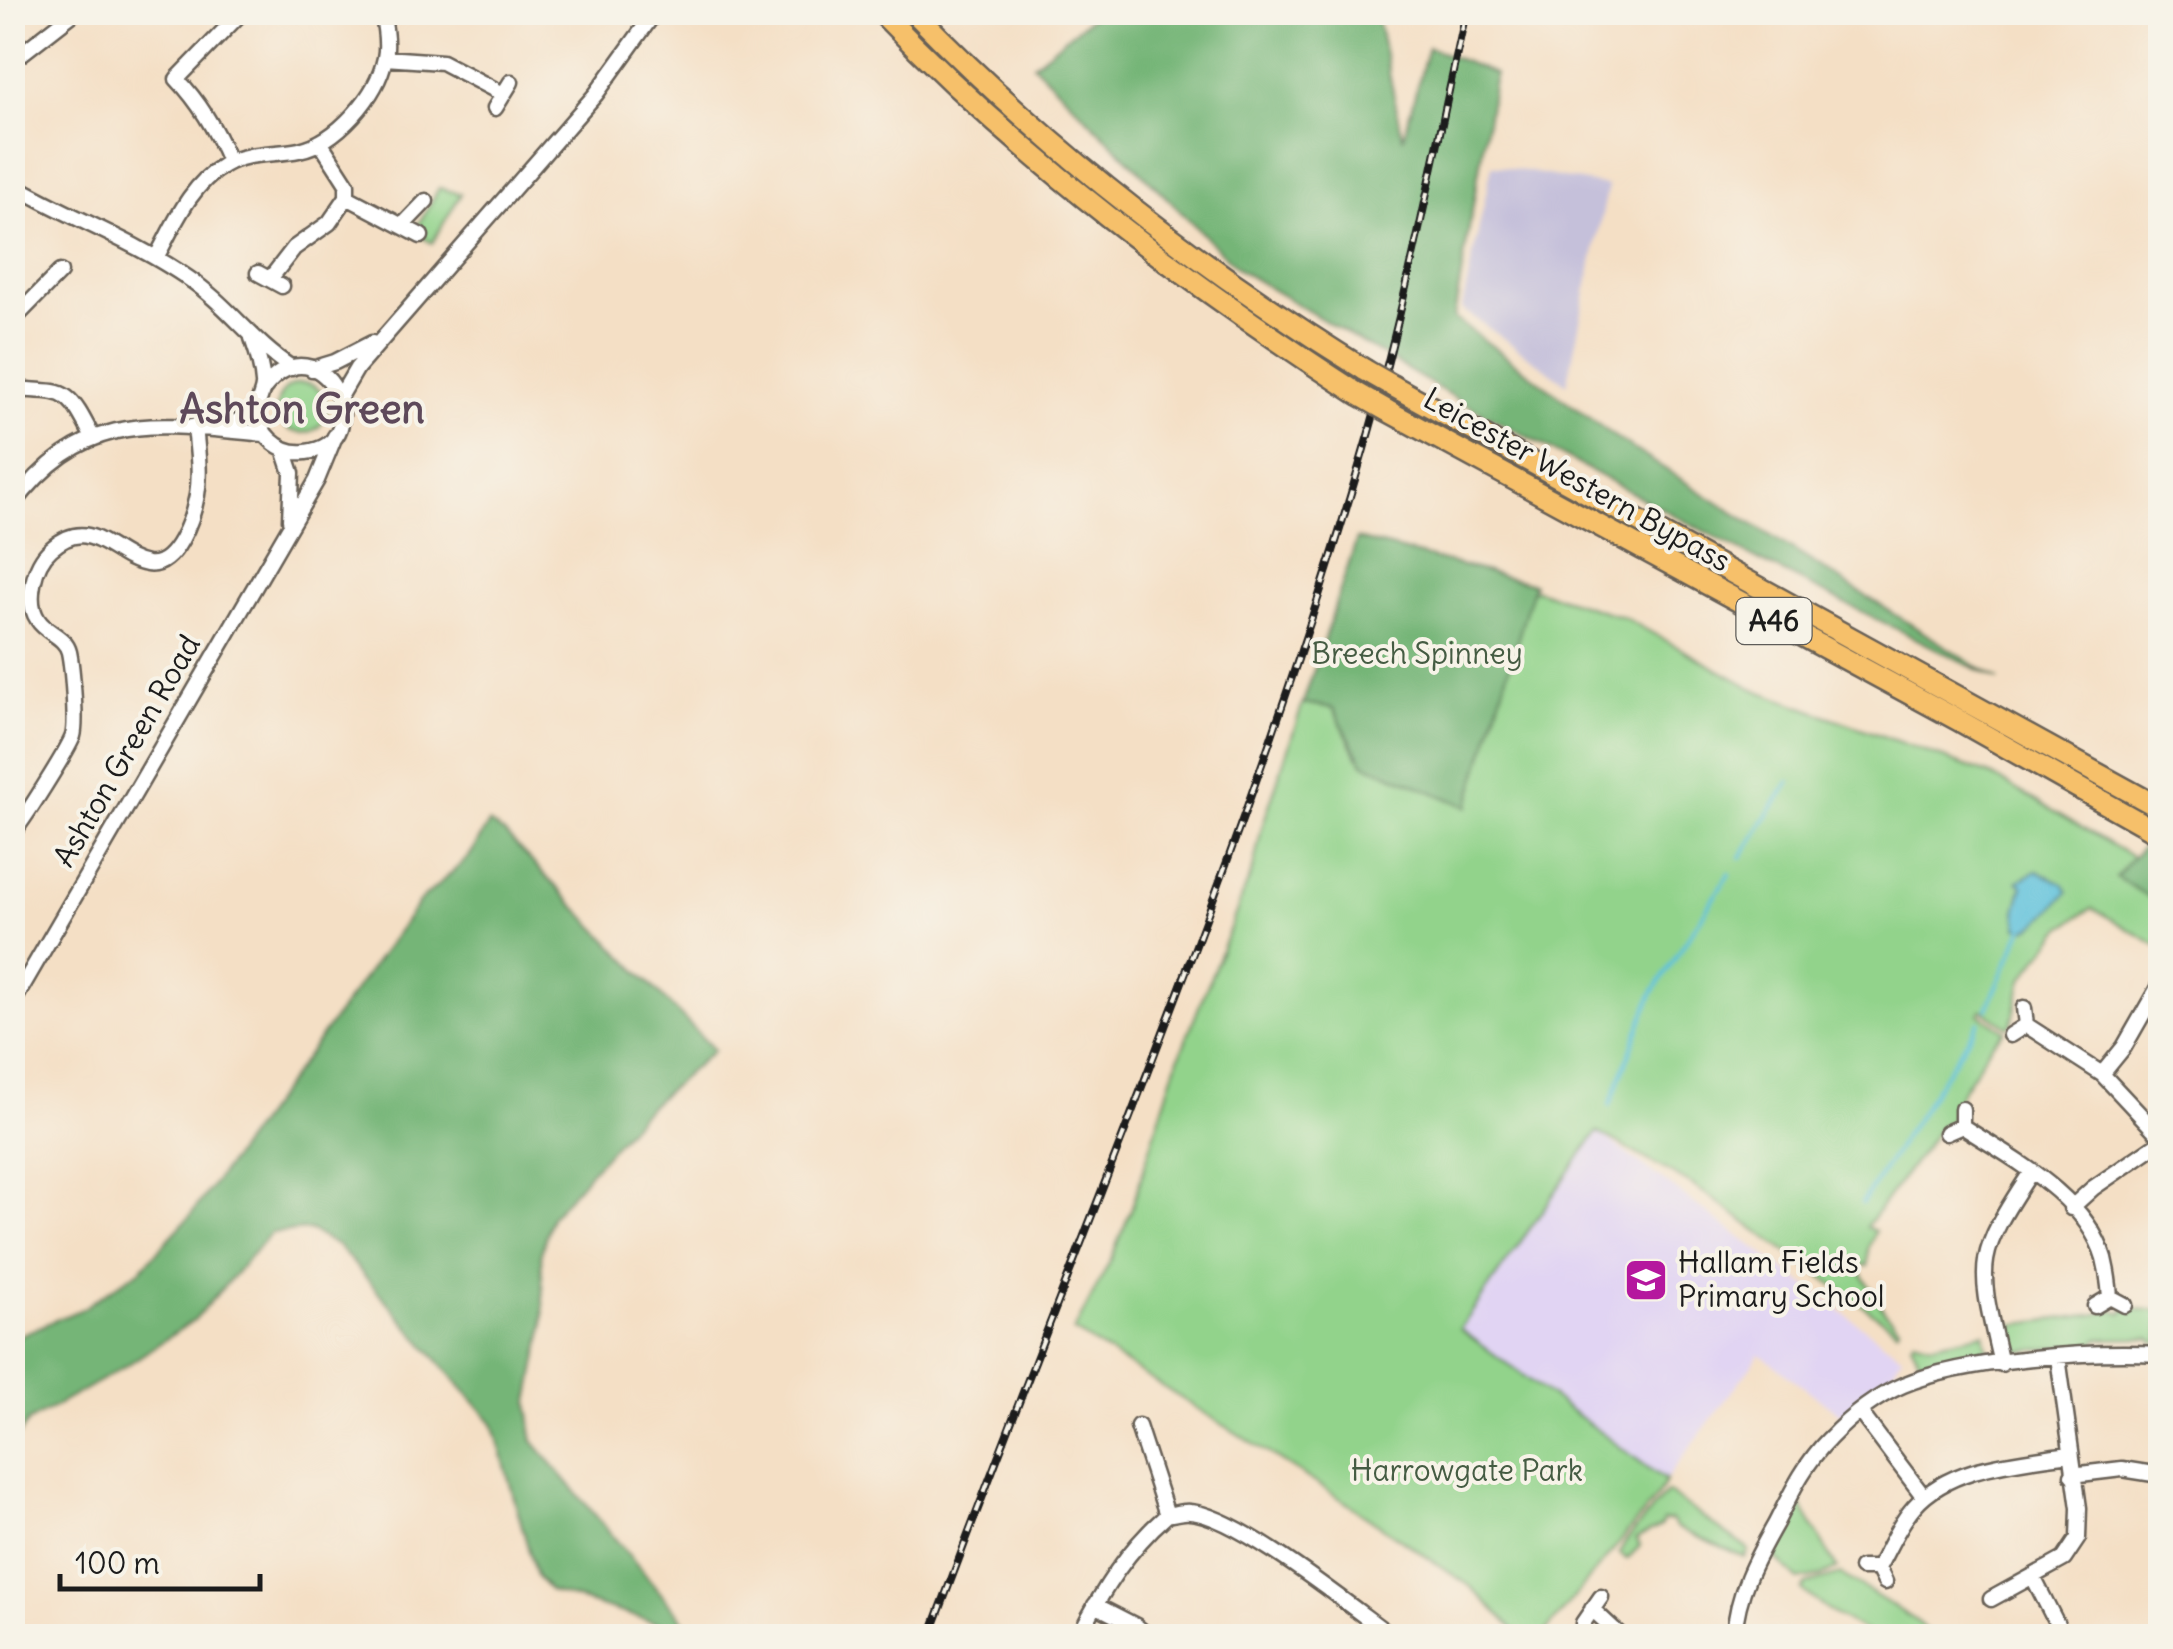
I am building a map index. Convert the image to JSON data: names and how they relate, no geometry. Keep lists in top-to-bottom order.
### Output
{
  "streets": {
    "highway": ["Leicester Western Bypass", "A46"],
    "street": ["Ashton Green Road"]
  },
  "districts": ["Ashton Green"],
  "parks": ["Breech Spinney", "Harrowgate Park"],
  "places": {
    "school or university": ["Hallam Fields Primary School"]
  },
  "scale_bar": "100 m"
}
